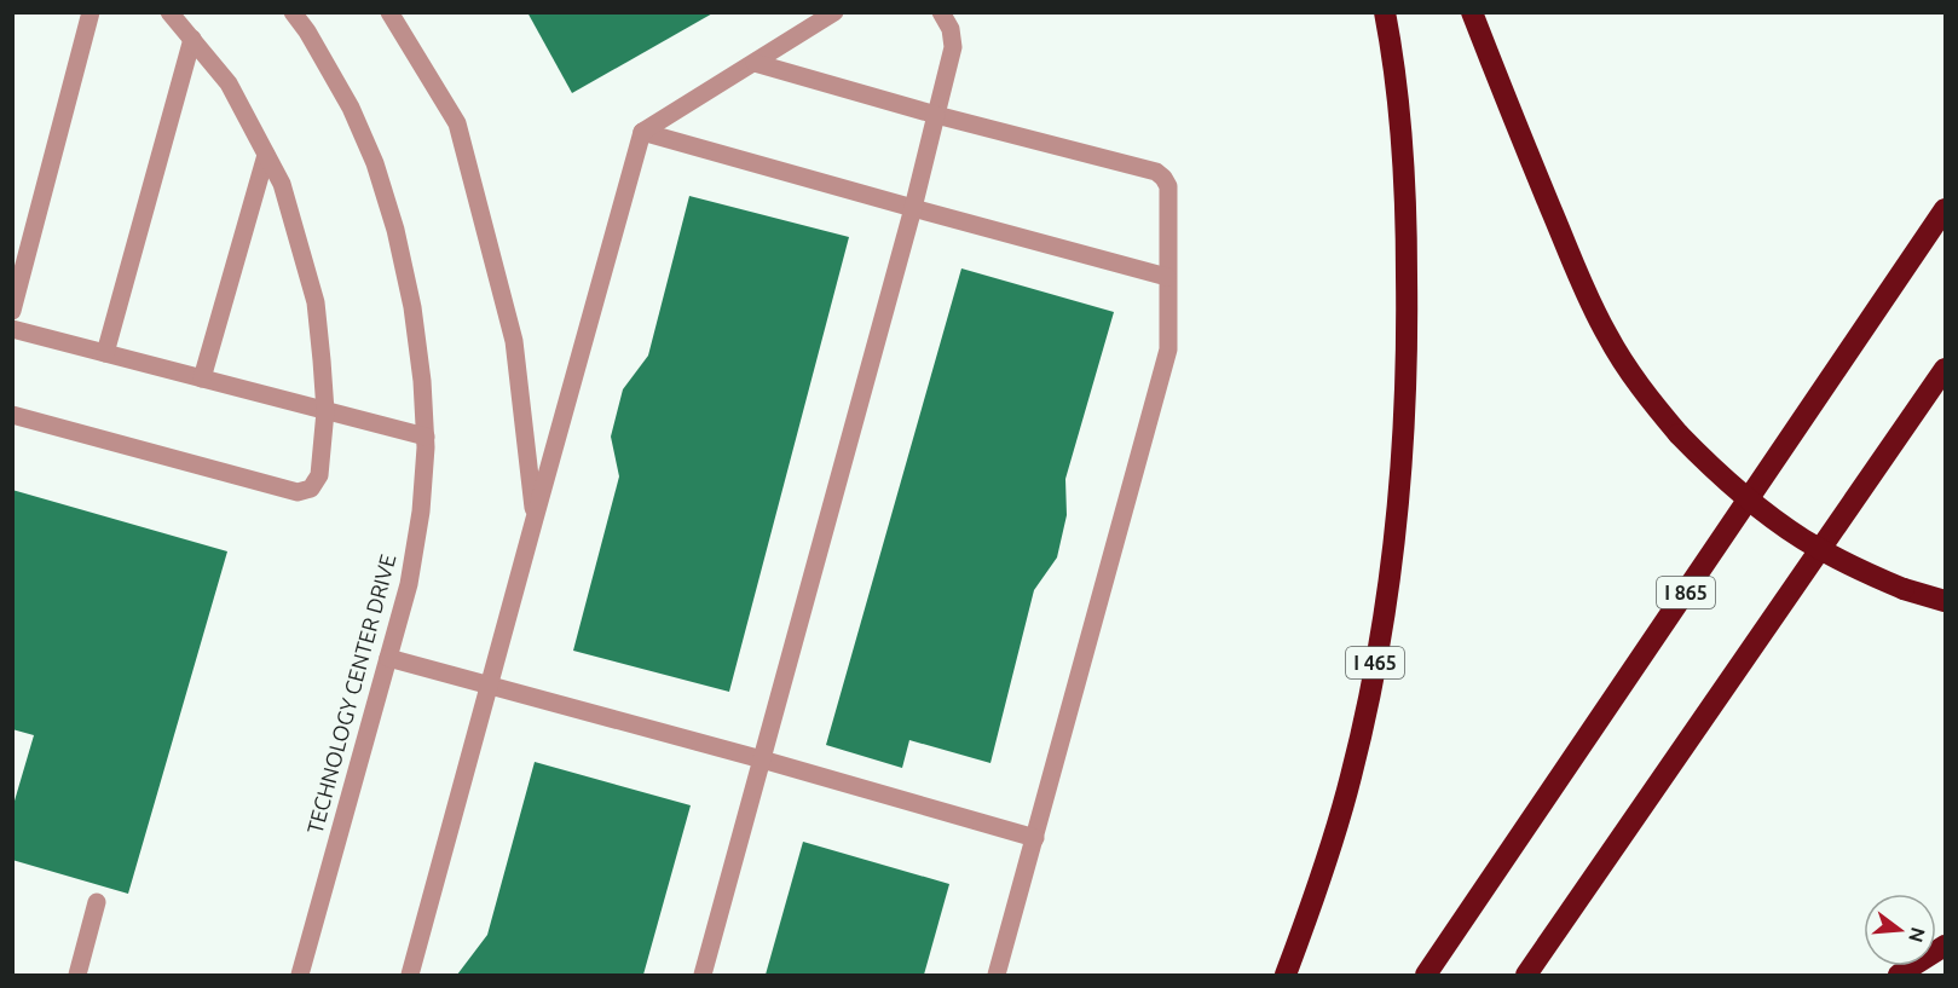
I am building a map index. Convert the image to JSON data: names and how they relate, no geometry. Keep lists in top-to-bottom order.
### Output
{
  "streets": {
    "highway": ["I 865", "I 465"],
    "street": ["TECHNOLOGY CENTER DRIVE"]
  },
  "north": "right"
}
